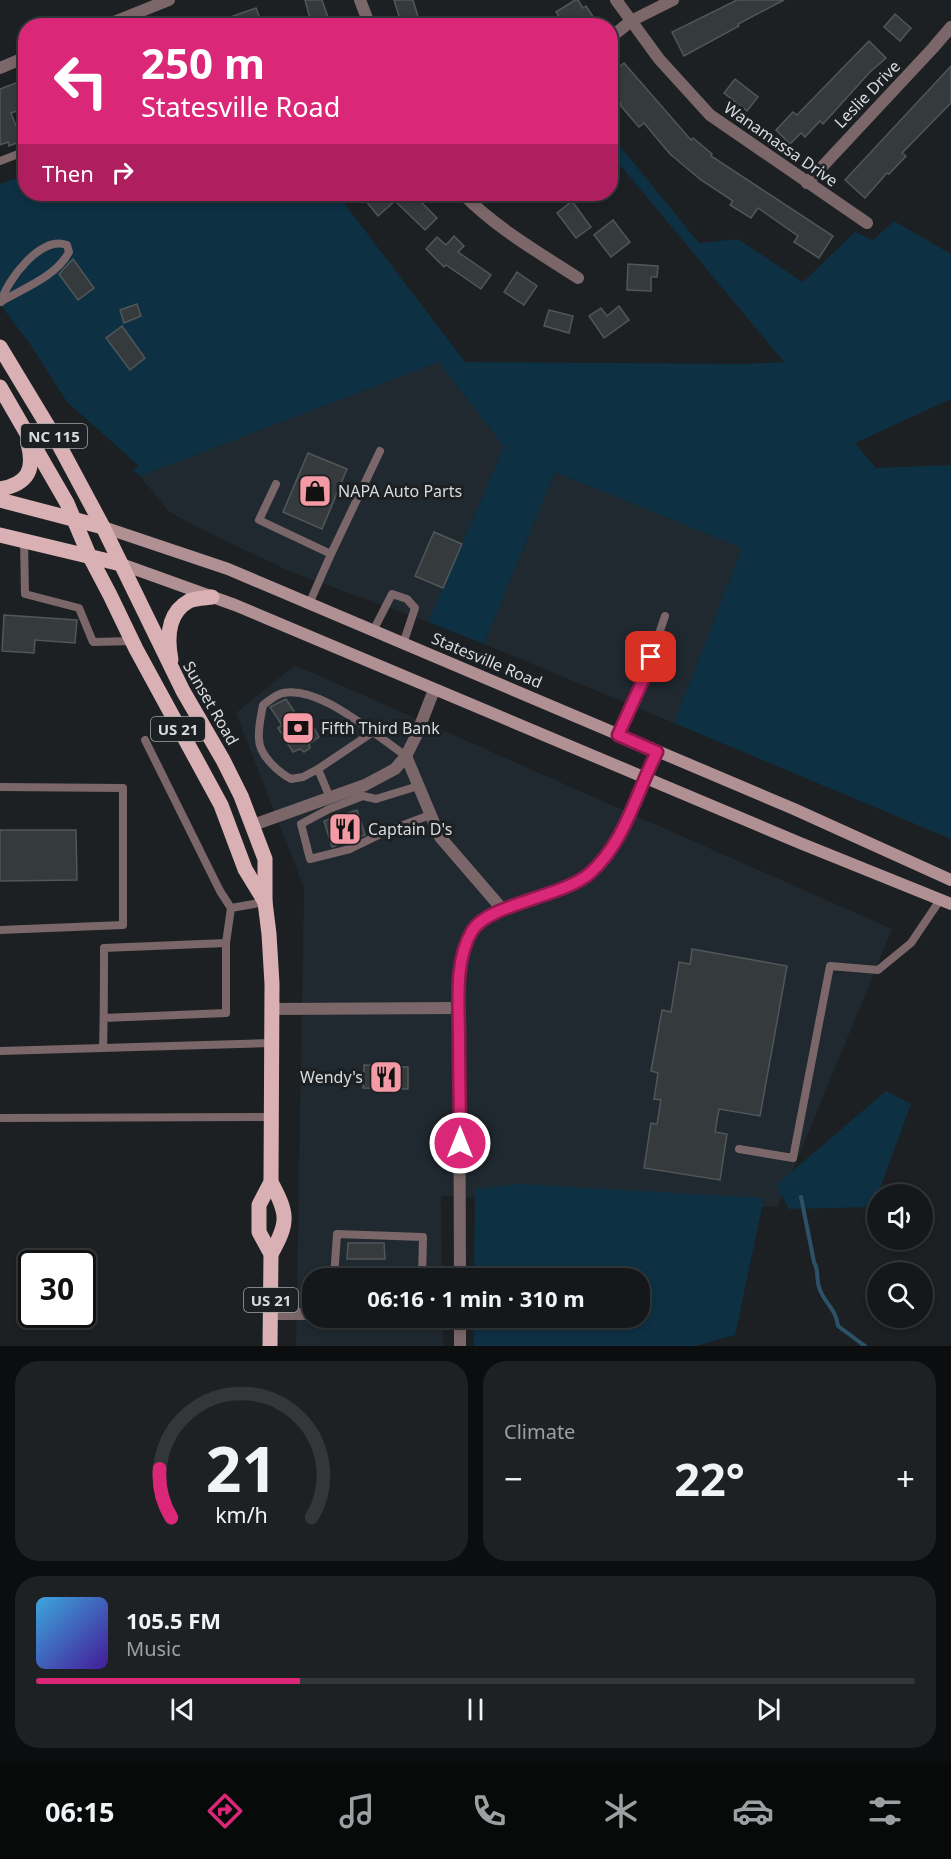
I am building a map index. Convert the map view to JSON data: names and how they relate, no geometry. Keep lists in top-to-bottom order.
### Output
{
  "streets": {
    "main road": [
      "NC 115",
      "Statesville Road",
      "Sunset Road",
      "US 21"
    ],
    "street": ["Leslie Drive", "Wanamassa Drive"]
  },
  "crossings": [
    ["Leslie Drive", "Wanamassa Drive"],
    ["NC 115", "Statesville Road"],
    ["NC 115", "Sunset Road"],
    ["Statesville Road", "Sunset Road"]
  ],
  "places": {
    "shop": ["NAPA Auto Parts"],
    "bank": ["Fifth Third Bank"],
    "restaurant": ["Captain D's", "Wendy's"]
  },
  "page": {
    "turn": ["250 m", "Statesville Road"],
    "then": "Then",
    "limit": "30",
    "trip": "06:16 · 1 min · 310 m",
    "tile": "Climate",
    "heat": ["−", "22°", "+"],
    "song": ["105.5 FM", "Music"],
    "tabs": "06:15",
    "gauge": ["21", "km/h"]
  }
}
